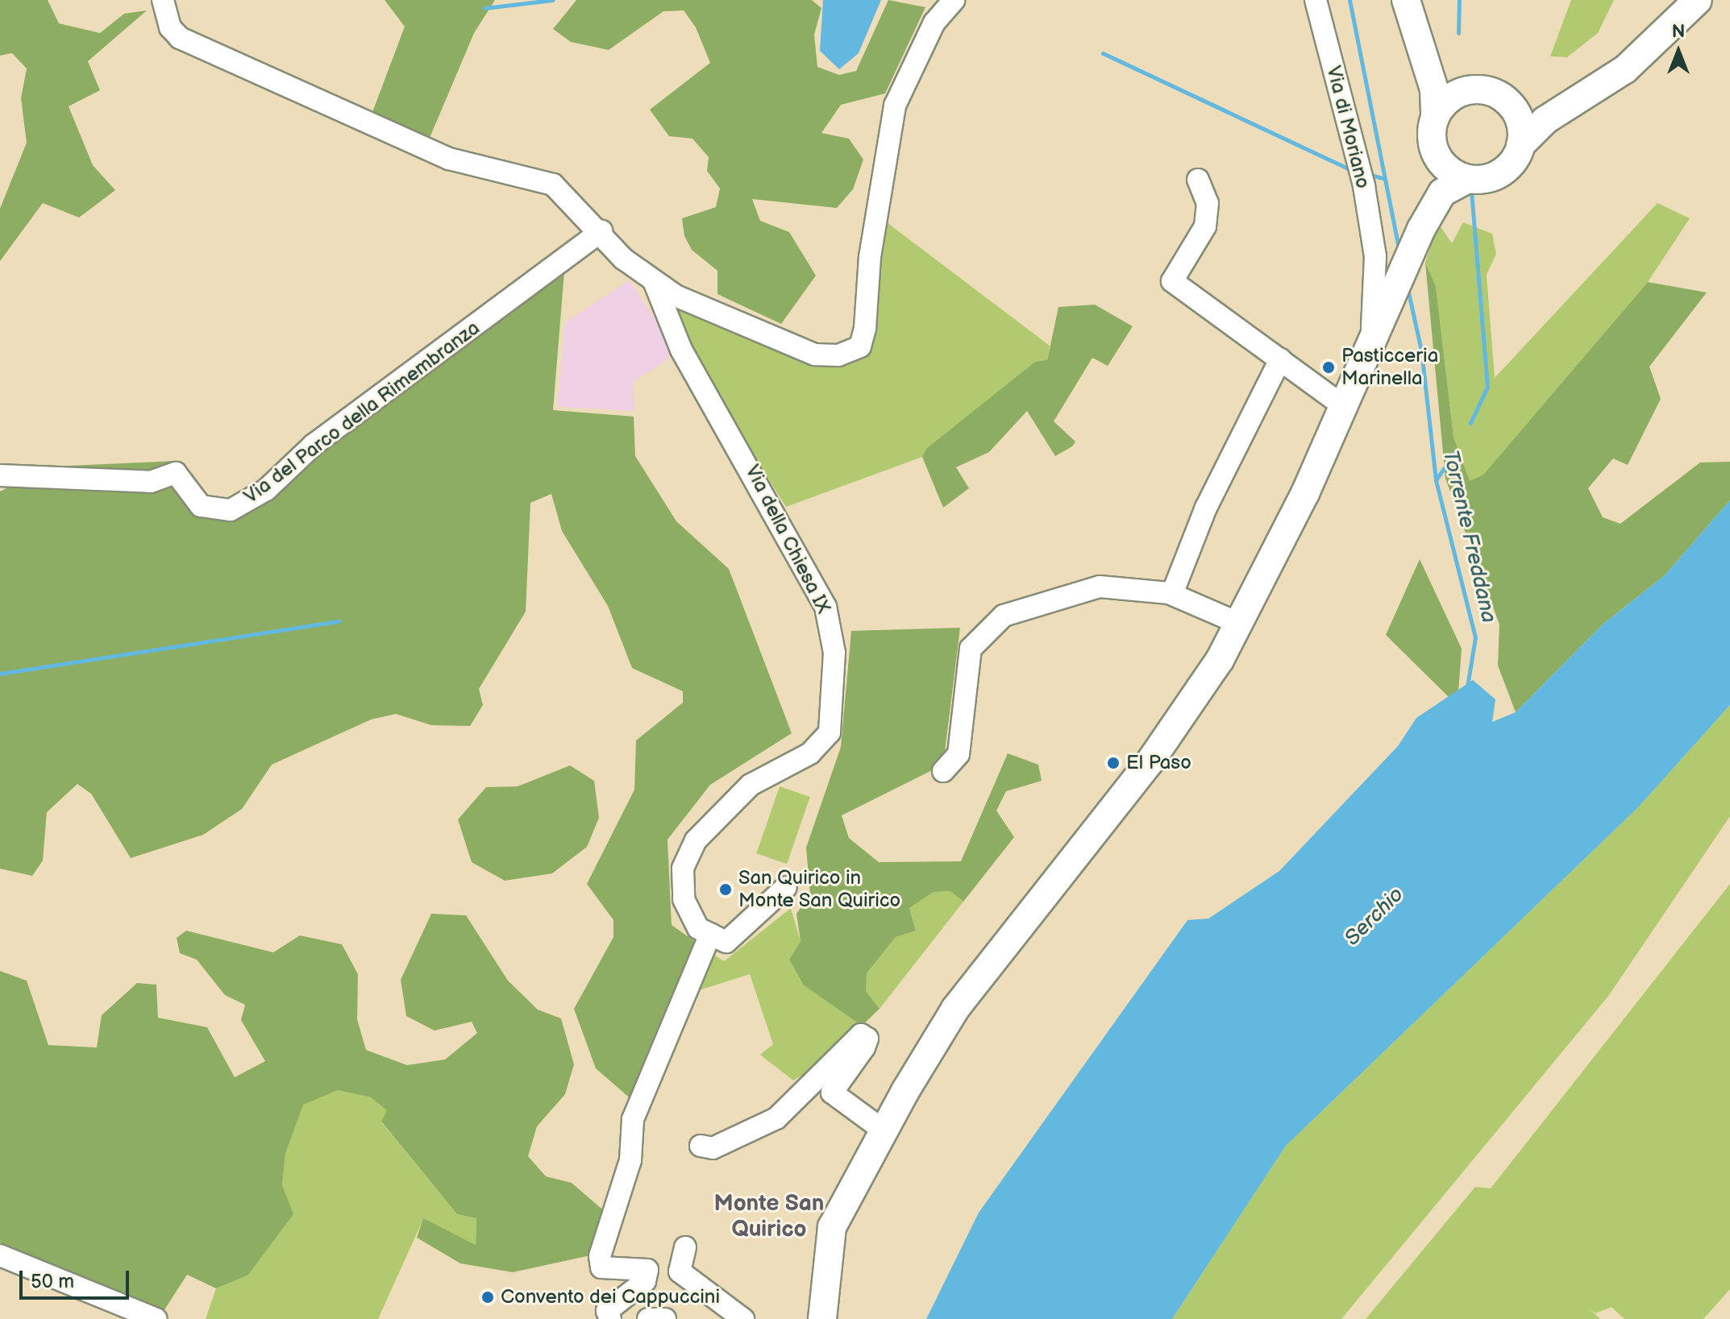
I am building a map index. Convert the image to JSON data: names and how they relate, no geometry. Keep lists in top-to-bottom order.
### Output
{
  "streets": {
    "street": ["Via di Moriano", "Via del Parco della Rimembranza", "Via della Chiesa IX"]
  },
  "districts": ["Monte San Quirico"],
  "water": ["Torrente Freddana", "Serchio"],
  "places": [
    "Pasticceria Marinella",
    "El Paso",
    "San Quirico in Monte San Quirico",
    "Convento dei Cappuccini"
  ],
  "scale_bar": "50 m",
  "north": "top"
}
